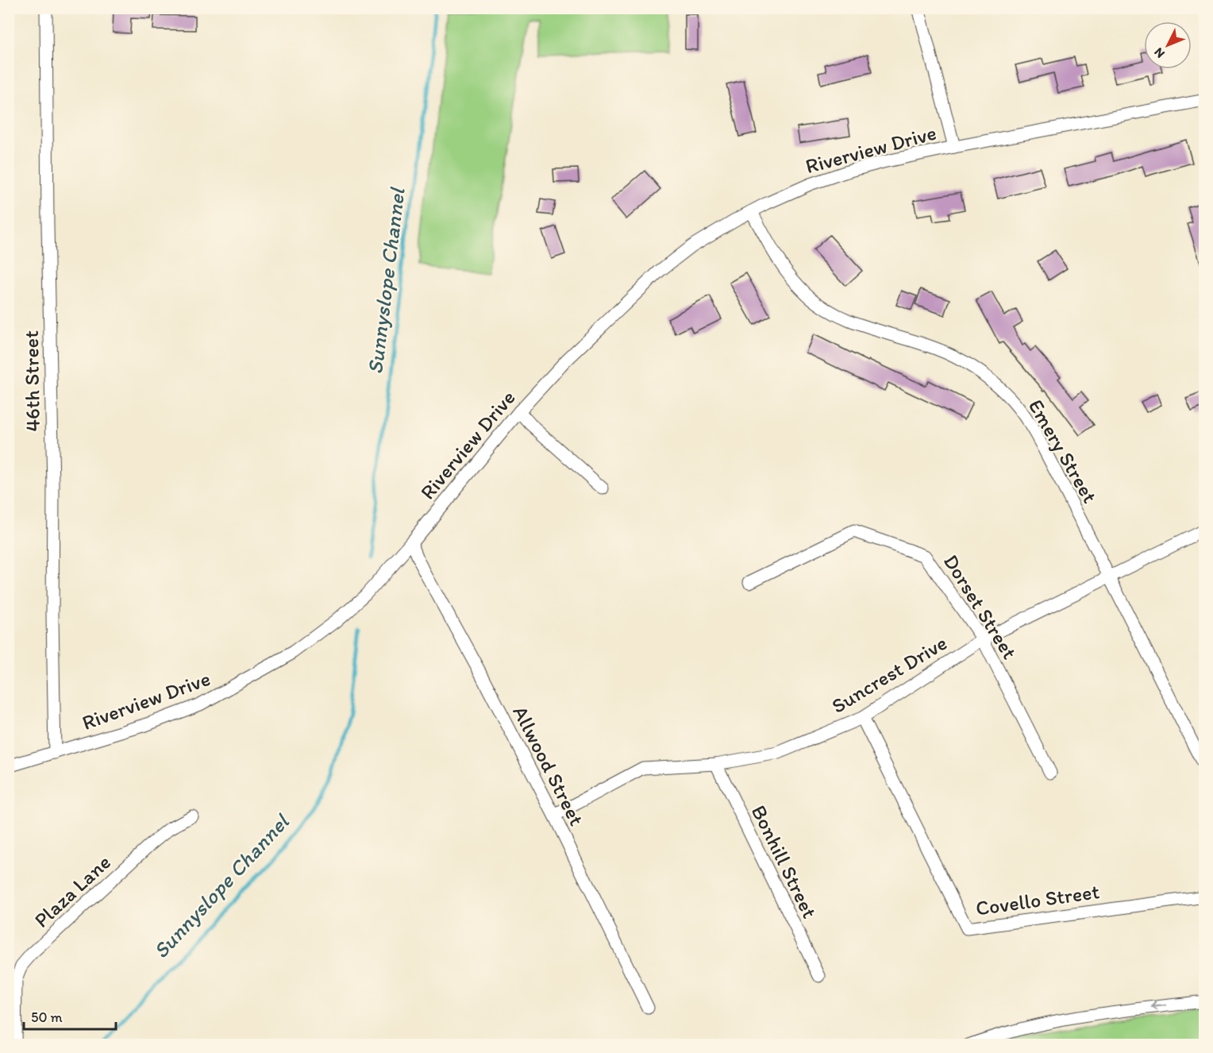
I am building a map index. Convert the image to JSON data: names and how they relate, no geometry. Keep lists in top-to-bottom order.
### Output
{
  "streets": {
    "street": [
      "Riverview Drive",
      "46th Street",
      "Emery Street",
      "Dorset Street",
      "Suncrest Drive",
      "Allwood Street",
      "Bonhill Street",
      "Plaza Lane",
      "Covello Street"
    ]
  },
  "crossings": [
    ["Riverview Drive", "46th Street"],
    ["Riverview Drive", "Emery Street"],
    ["Riverview Drive", "Allwood Street"],
    ["Emery Street", "Suncrest Drive"],
    ["Dorset Street", "Suncrest Drive"],
    ["Suncrest Drive", "Allwood Street"],
    ["Suncrest Drive", "Bonhill Street"],
    ["Suncrest Drive", "Covello Street"]
  ],
  "water": ["Sunnyslope Channel"],
  "scale_bar": "50 m",
  "north": "bottom left"
}
